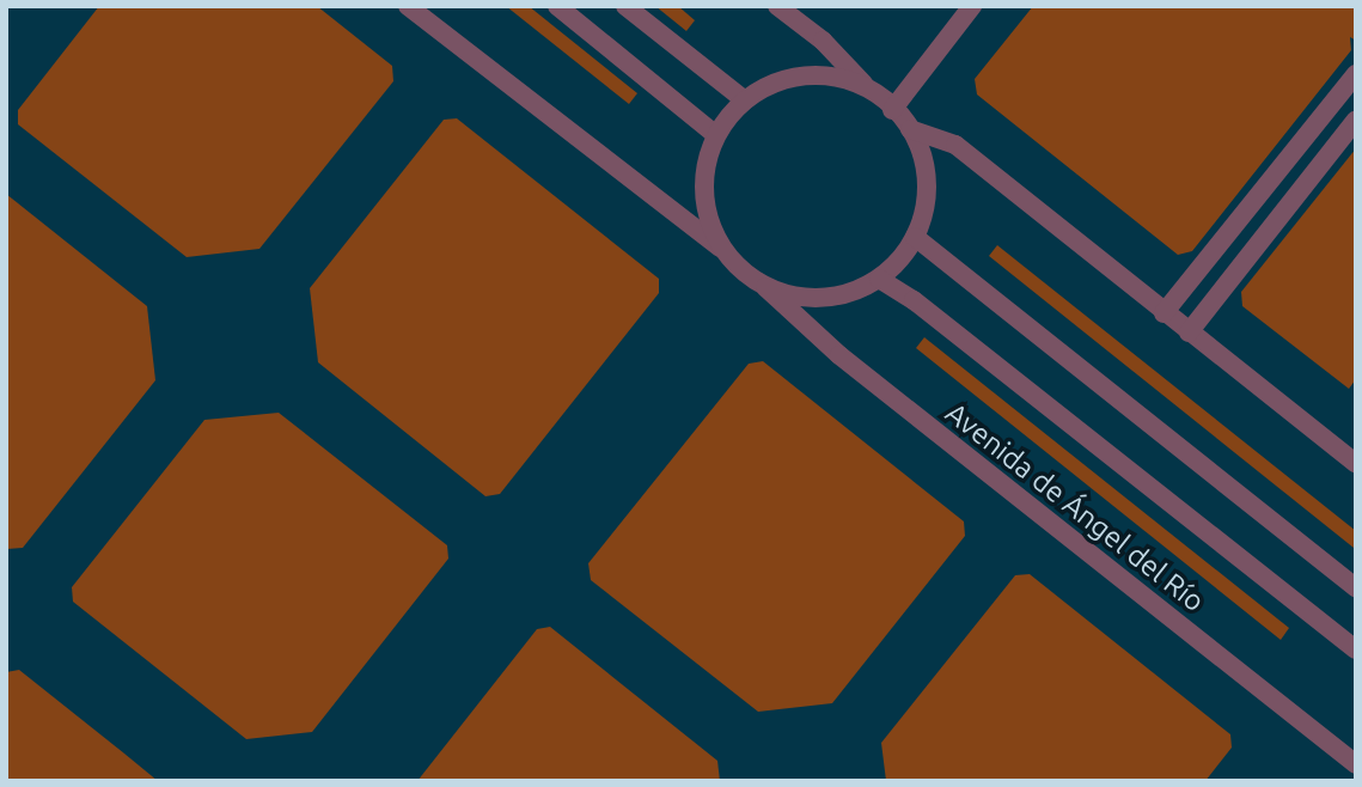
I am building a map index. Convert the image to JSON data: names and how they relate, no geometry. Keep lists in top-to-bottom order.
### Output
{
  "streets": {
    "street": ["Avenida de Ángel del Río"]
  }
}
